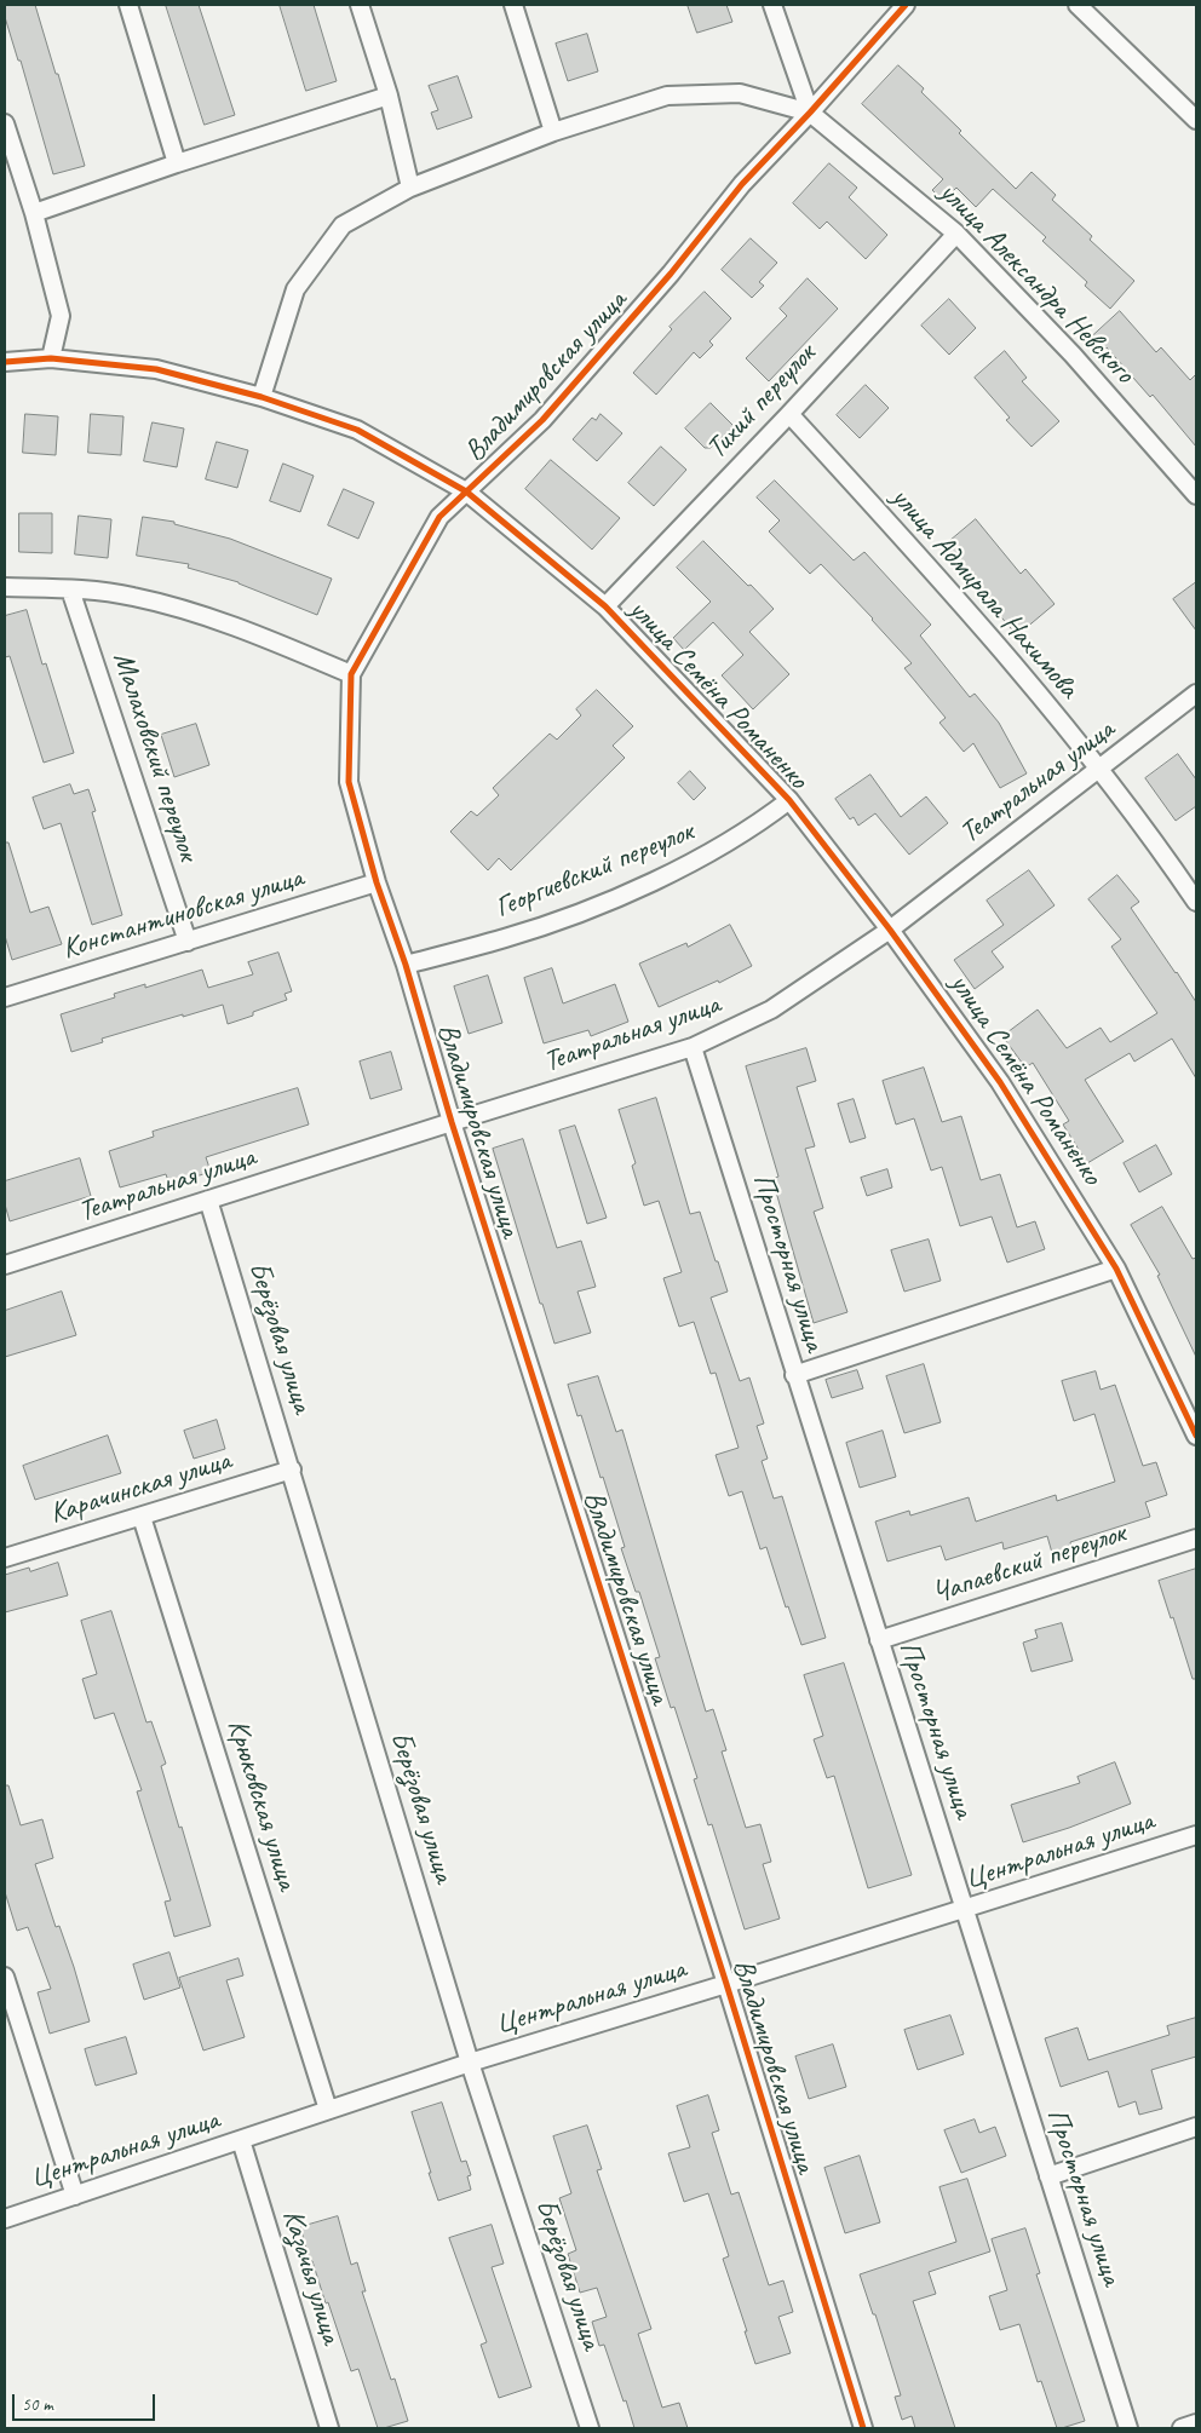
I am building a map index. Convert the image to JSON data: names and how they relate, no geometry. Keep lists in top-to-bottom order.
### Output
{
  "streets": {
    "street": [
      "улица Александра Невского",
      "Владимировская улица",
      "Тихий переулок",
      "улица Адмирала Нахимова",
      "улица Семёна Романенко",
      "Малаховский переулок",
      "Театральная улица",
      "Георгиевский переулок",
      "Константиновская улица",
      "Просторная улица",
      "Берёзовая улица",
      "Карачинская улица",
      "Чапаевский переулок",
      "Крюковская улица",
      "Центральная улица",
      "Казачья улица"
    ]
  },
  "crossings": [
    ["улица Александра Невского", "Владимировская улица"],
    ["улица Александра Невского", "Тихий переулок"],
    ["улица Александра Невского", "улица Семёна Романенко"],
    ["Владимировская улица", "улица Семёна Романенко"],
    ["Владимировская улица", "Театральная улица"],
    ["Владимировская улица", "Георгиевский переулок"],
    ["Владимировская улица", "Константиновская улица"],
    ["Владимировская улица", "Центральная улица"],
    ["Тихий переулок", "улица Адмирала Нахимова"],
    ["Тихий переулок", "улица Семёна Романенко"],
    ["улица Адмирала Нахимова", "Театральная улица"],
    ["улица Семёна Романенко", "Театральная улица"],
    ["улица Семёна Романенко", "Георгиевский переулок"],
    ["Малаховский переулок", "Константиновская улица"],
    ["Театральная улица", "Просторная улица"],
    ["Театральная улица", "Берёзовая улица"],
    ["Просторная улица", "Чапаевский переулок"],
    ["Просторная улица", "Центральная улица"],
    ["Берёзовая улица", "Карачинская улица"],
    ["Берёзовая улица", "Центральная улица"],
    ["Карачинская улица", "Крюковская улица"],
    ["Крюковская улица", "Центральная улица"],
    ["Центральная улица", "Казачья улица"]
  ],
  "scale_bar": "50 m"
}
